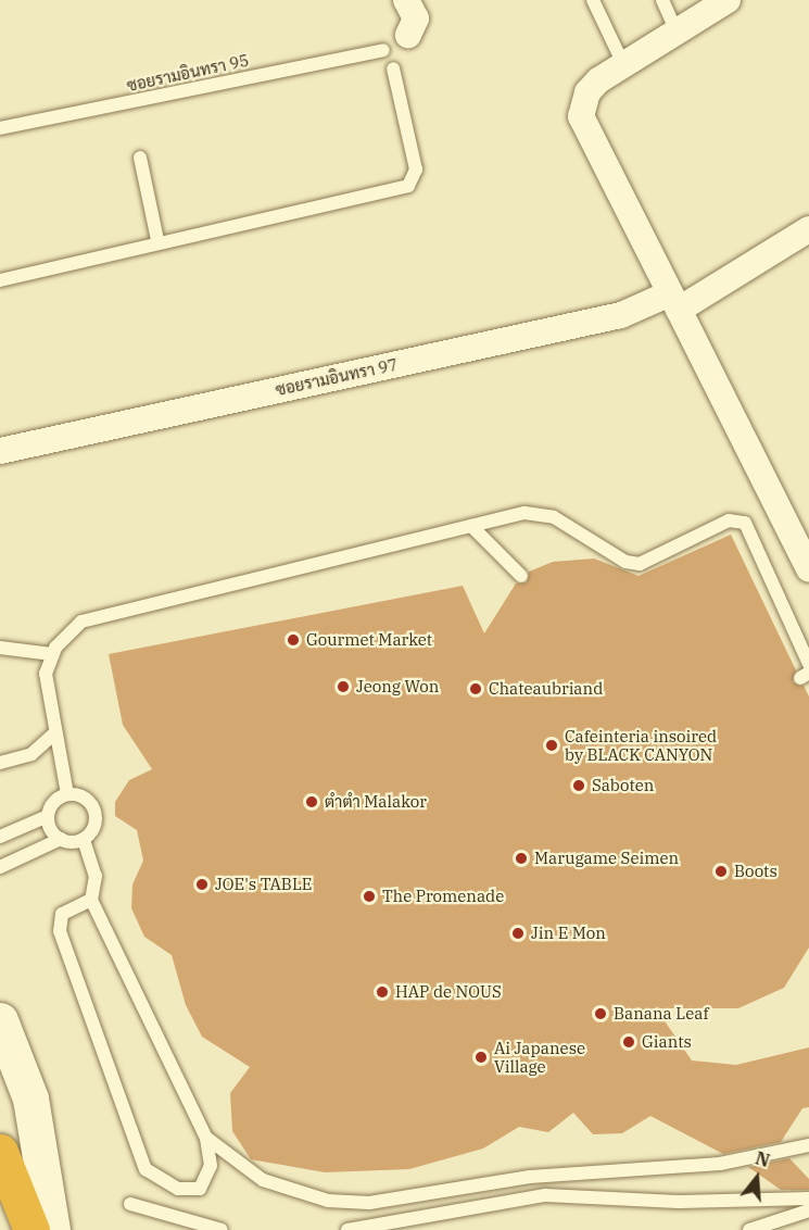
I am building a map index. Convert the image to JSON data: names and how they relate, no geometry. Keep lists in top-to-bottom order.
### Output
{
  "streets": {
    "street": ["ซอยรามอินทรา 97"],
    "lane": ["ซอยรามอินทรา 95"]
  },
  "places": [
    "Gourmet Market",
    "Jeong Won",
    "Chateaubriand",
    "Cafeinteria insoired by BLACK CANYON",
    "Saboten",
    "ตำตำ Malakor",
    "Marugame Seimen",
    "Boots",
    "JOE's TABLE",
    "The Promenade",
    "Jin E Mon",
    "HAP de NOUS",
    "Banana Leaf",
    "Giants",
    "Ai Japanese Village"
  ],
  "north": "top"
}
